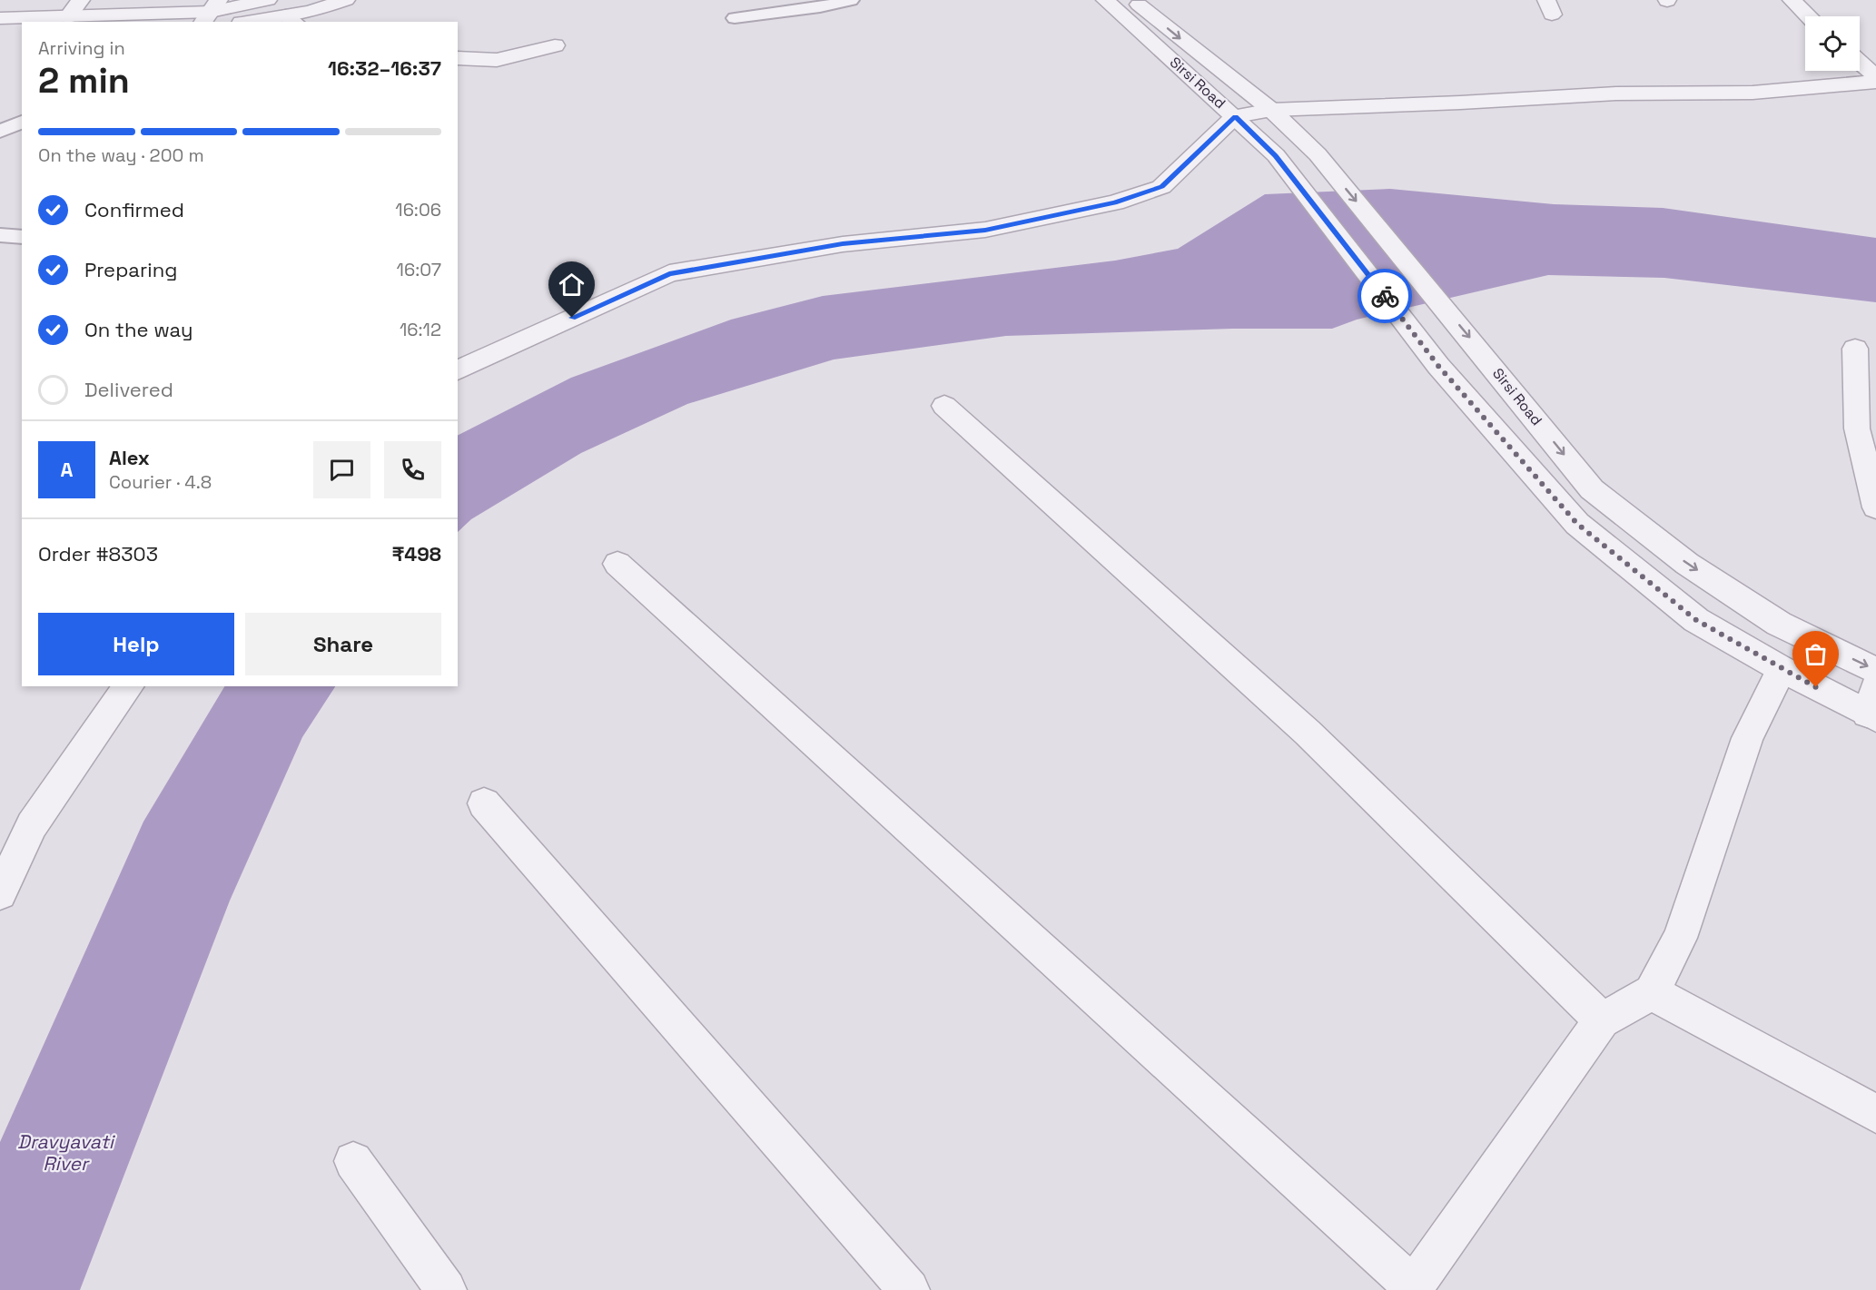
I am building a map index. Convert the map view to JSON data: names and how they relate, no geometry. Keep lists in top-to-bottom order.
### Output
{
  "streets": {
    "street": ["Sirsi Road"]
  },
  "water": ["Dravyavati River"],
  "page": {
    "heading": ["2 min", "Arriving in", "16:32–16:37"],
    "panel": [
      "Alex",
      "Courier · 4.8",
      "Order #8303",
      "₹498"
    ],
    "bar": "On the way · 200 m",
    "list": [
      ["Confirmed", "16:06"],
      ["Preparing", "16:07"],
      ["On the way", "16:12"],
      "Delivered"
    ],
    "round": "A",
    "buttons": ["Help", "Share"]
  }
}
